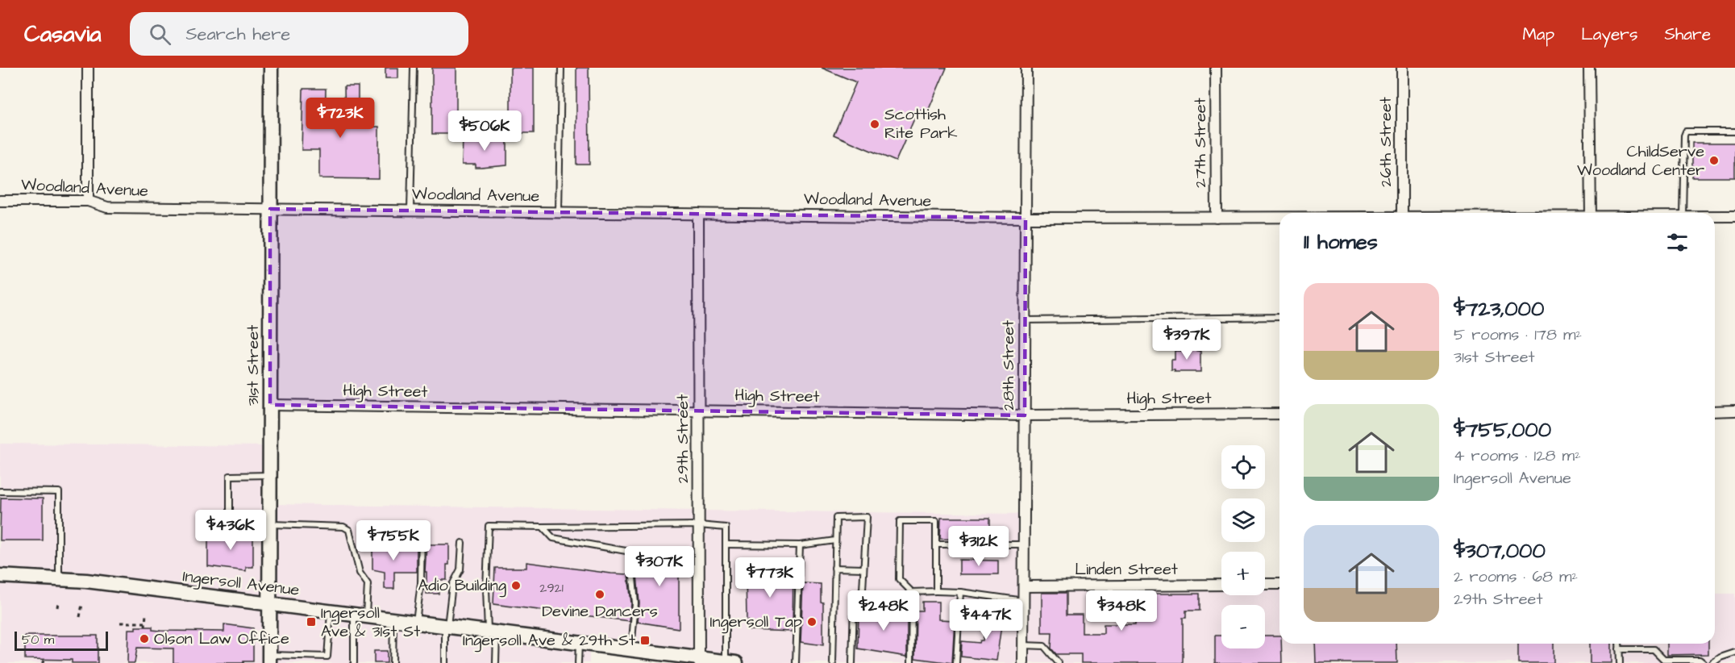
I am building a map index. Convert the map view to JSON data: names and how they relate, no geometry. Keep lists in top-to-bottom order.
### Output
{
  "streets": {
    "main road": ["31st Street", "Ingersoll Avenue"],
    "street": [
      "26th Street",
      "27th Street",
      "Woodland Avenue",
      "28th Street",
      "High Street",
      "29th Street",
      "Linden Street"
    ]
  },
  "crossings": [
    ["27th Street", "Woodland Avenue"],
    ["Woodland Avenue", "31st Street"],
    ["Woodland Avenue", "28th Street"],
    ["Woodland Avenue", "29th Street"],
    ["31st Street", "High Street"],
    ["31st Street", "Ingersoll Avenue"],
    ["28th Street", "High Street"],
    ["28th Street", "Linden Street"],
    ["High Street", "29th Street"],
    ["29th Street", "Ingersoll Avenue"]
  ],
  "places": {
    "other": [
      "Scottish Rite Park",
      "ChildServe Woodland Center",
      "Adio Building",
      "Devine Dancers",
      "Ingersoll Tap",
      "Olson Law Office"
    ],
    "transit": ["Ingersoll Ave & 31st St", "Ingersoll Ave & 29th St"]
  },
  "house_numbers": ["2921"],
  "scale_bar": "50 m",
  "page": {
    "header": "Casavia",
    "search": "Search here",
    "nav": ["Map", "Layers", "Share"],
    "price": [
      "$723K",
      "$506K",
      "$397K",
      "$436K",
      "$755K",
      "$312K",
      "$307K",
      "$773K",
      "$248K",
      "$348K",
      "$447K"
    ],
    "heading": "11 homes",
    "list": [
      {
        "name": "$723,000",
        "note": "5 rooms · 178 m² · 31st Street"
      },
      {
        "name": "$755,000",
        "note": "4 rooms · 128 m² · Ingersoll Avenue"
      },
      {
        "name": "$307,000",
        "note": "2 rooms · 68 m² · 29th Street"
      }
    ],
    "map_buttons": ["+", "−"],
    "scale": "50 m"
  }
}
